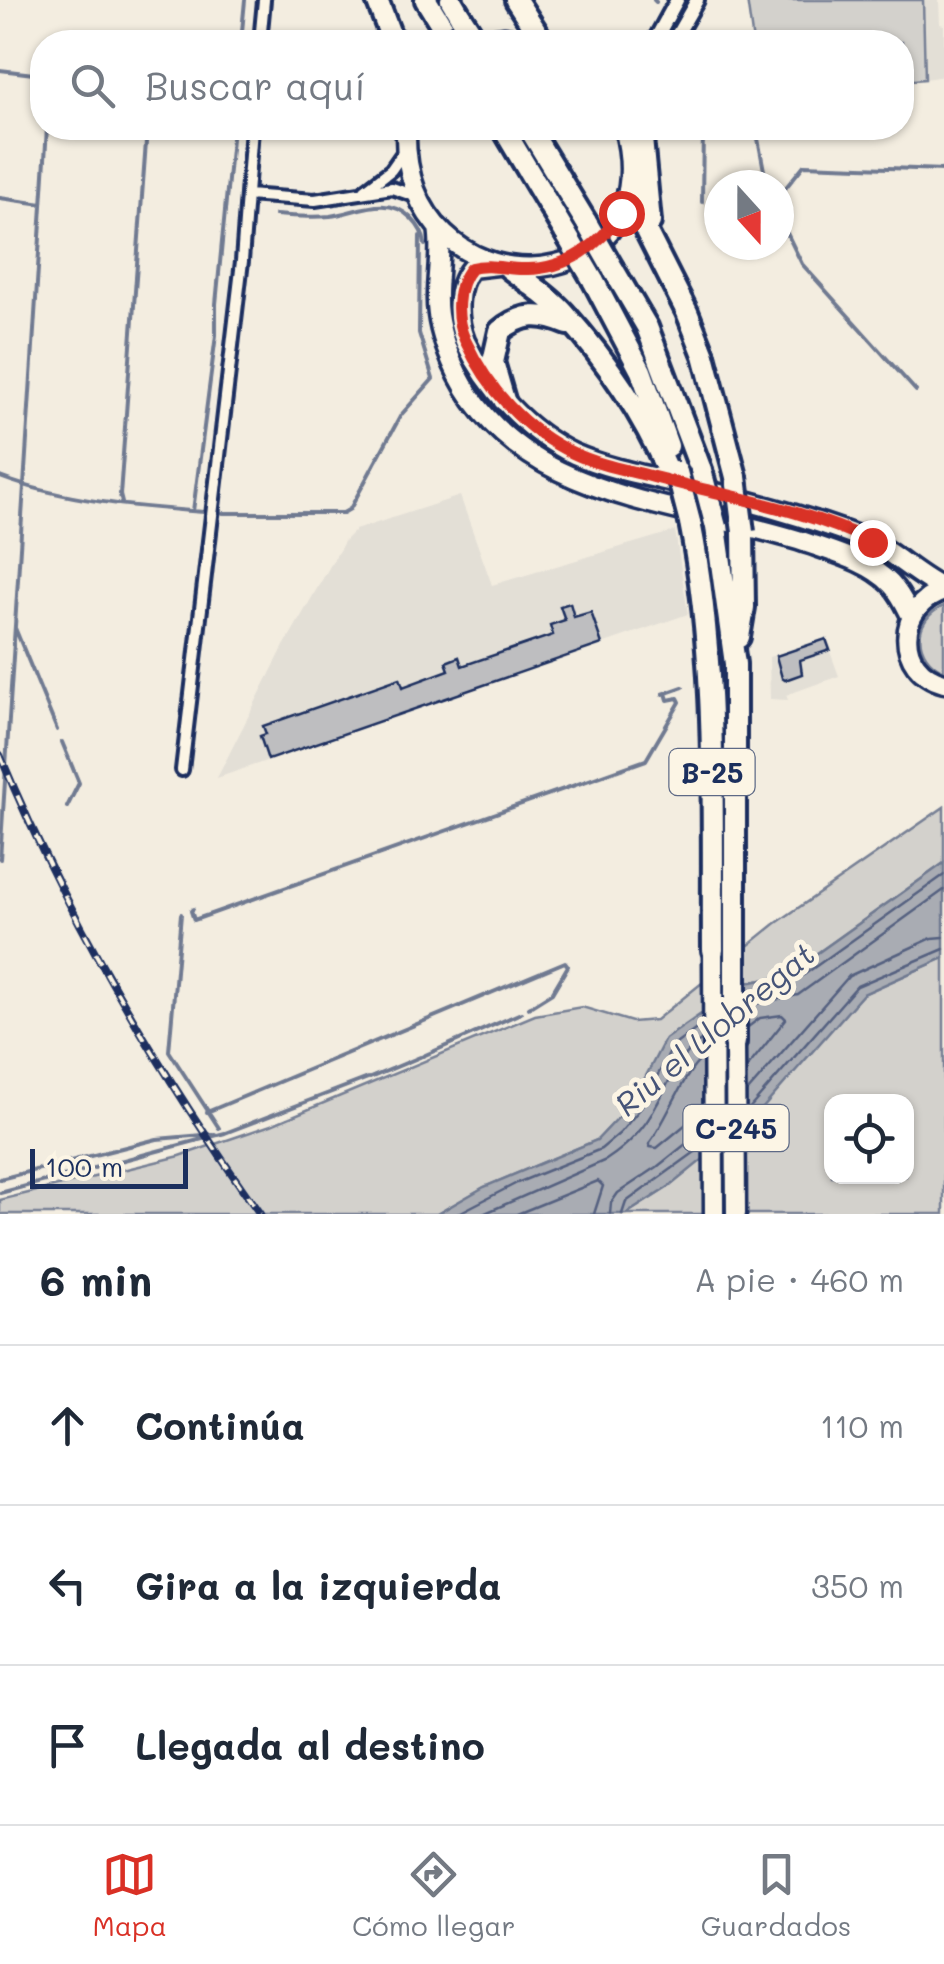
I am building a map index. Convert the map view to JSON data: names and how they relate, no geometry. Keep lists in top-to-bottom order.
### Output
{
  "streets": {
    "highway": ["B-25", "C-245"]
  },
  "crossings": [
    ["B-25", "C-245"]
  ],
  "water": ["Riu el Llobregat"],
  "scale_bar": "100 m",
  "north": "bottom",
  "page": {
    "search": "Buscar aquí",
    "scale": "100 m",
    "heading": ["6 min", "A pie · 460 m"],
    "list": [
      ["Continúa", "110 m"],
      ["Gira a la izquierda", "350 m"],
      "Llegada al destino"
    ],
    "nav": ["Mapa", "Cómo llegar", "Guardados"]
  }
}
